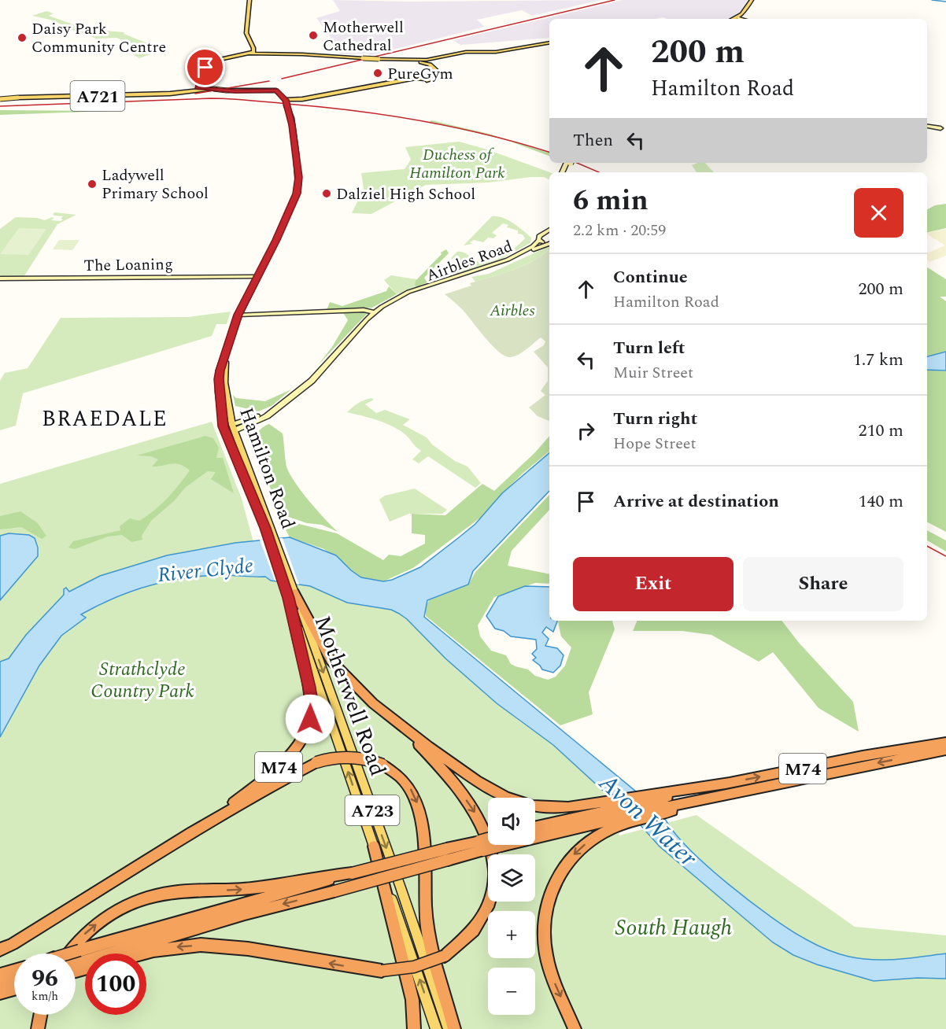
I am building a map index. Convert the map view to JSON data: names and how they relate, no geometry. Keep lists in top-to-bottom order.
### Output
{
  "streets": {
    "highway": ["M74"],
    "main road": [
      "A721",
      "Airbles Road",
      "The Loaning",
      "Hamilton Road",
      "Motherwell Road",
      "A723"
    ]
  },
  "crossings": [
    ["A721", "Hamilton Road"],
    ["Airbles Road", "Hamilton Road"],
    ["The Loaning", "Hamilton Road"],
    ["Hamilton Road", "Motherwell Road"],
    ["Hamilton Road", "M74"],
    ["Motherwell Road", "M74"]
  ],
  "districts": ["BRAEDALE"],
  "water": ["River Clyde", "Avon Water"],
  "parks": [
    "Duchess of Hamilton Park",
    "Airbles",
    "Strathclyde Country Park",
    "South Haugh"
  ],
  "places": [
    "Motherwell Cathedral",
    "Daisy Park Community Centre",
    "PureGym",
    "Ladywell Primary School",
    "Dalziel High School"
  ],
  "page": {
    "turn": ["200 m", "Hamilton Road"],
    "then": "Then",
    "heading": ["6 min", "2.2 km · 20:59"],
    "list": [
      {
        "name": "Continue",
        "note": "Hamilton Road",
        "value": "200 m"
      },
      {
        "name": "Turn left",
        "note": "Muir Street",
        "value": "1.7 km"
      },
      {
        "name": "Turn right",
        "note": "Hope Street",
        "value": "210 m"
      },
      {
        "name": "Arrive at destination",
        "value": "140 m"
      }
    ],
    "buttons": ["Exit", "Share"],
    "map_buttons": ["+", "−"],
    "speed": "96 km/h",
    "limit": "100"
  }
}
